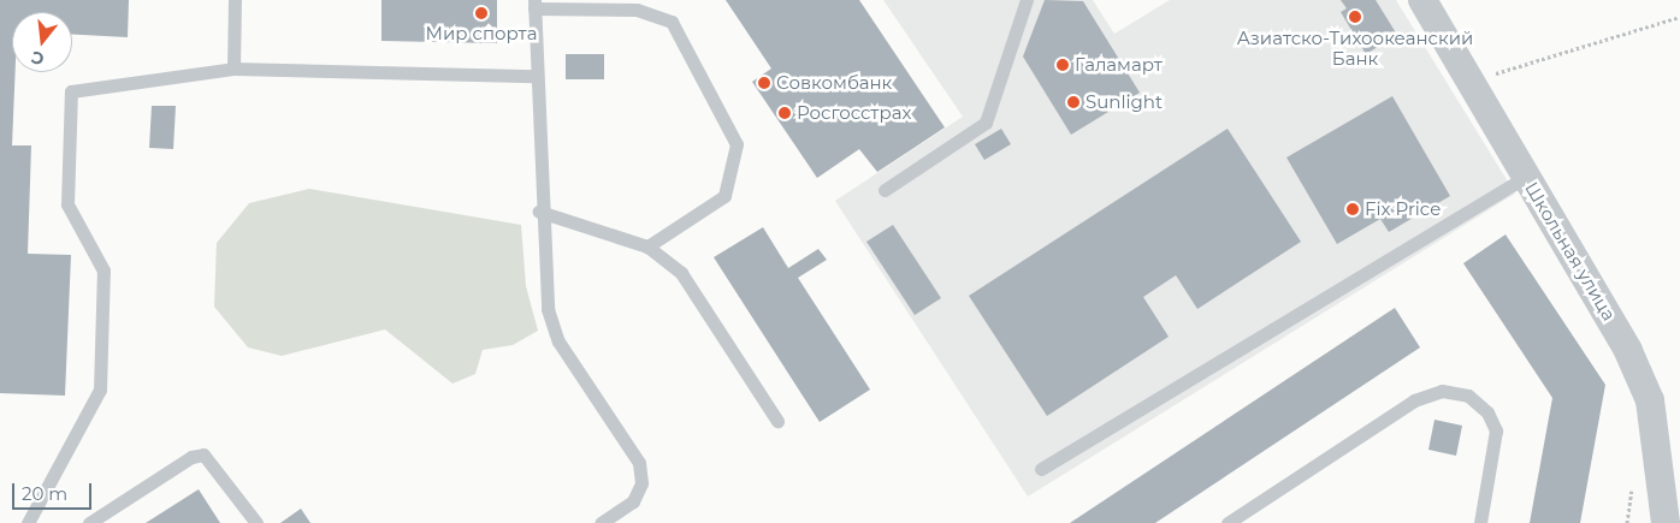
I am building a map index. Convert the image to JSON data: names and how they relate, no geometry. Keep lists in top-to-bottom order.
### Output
{
  "streets": {
    "street": ["Школьная улица"]
  },
  "places": [
    "Мир спорта",
    "Азиатско-Тихоокеанский Банк",
    "Галамарт",
    "Совкомбанк",
    "Sunlight",
    "Росгосстрах",
    "Fix Price"
  ],
  "scale_bar": "20 m",
  "north": "bottom"
}
